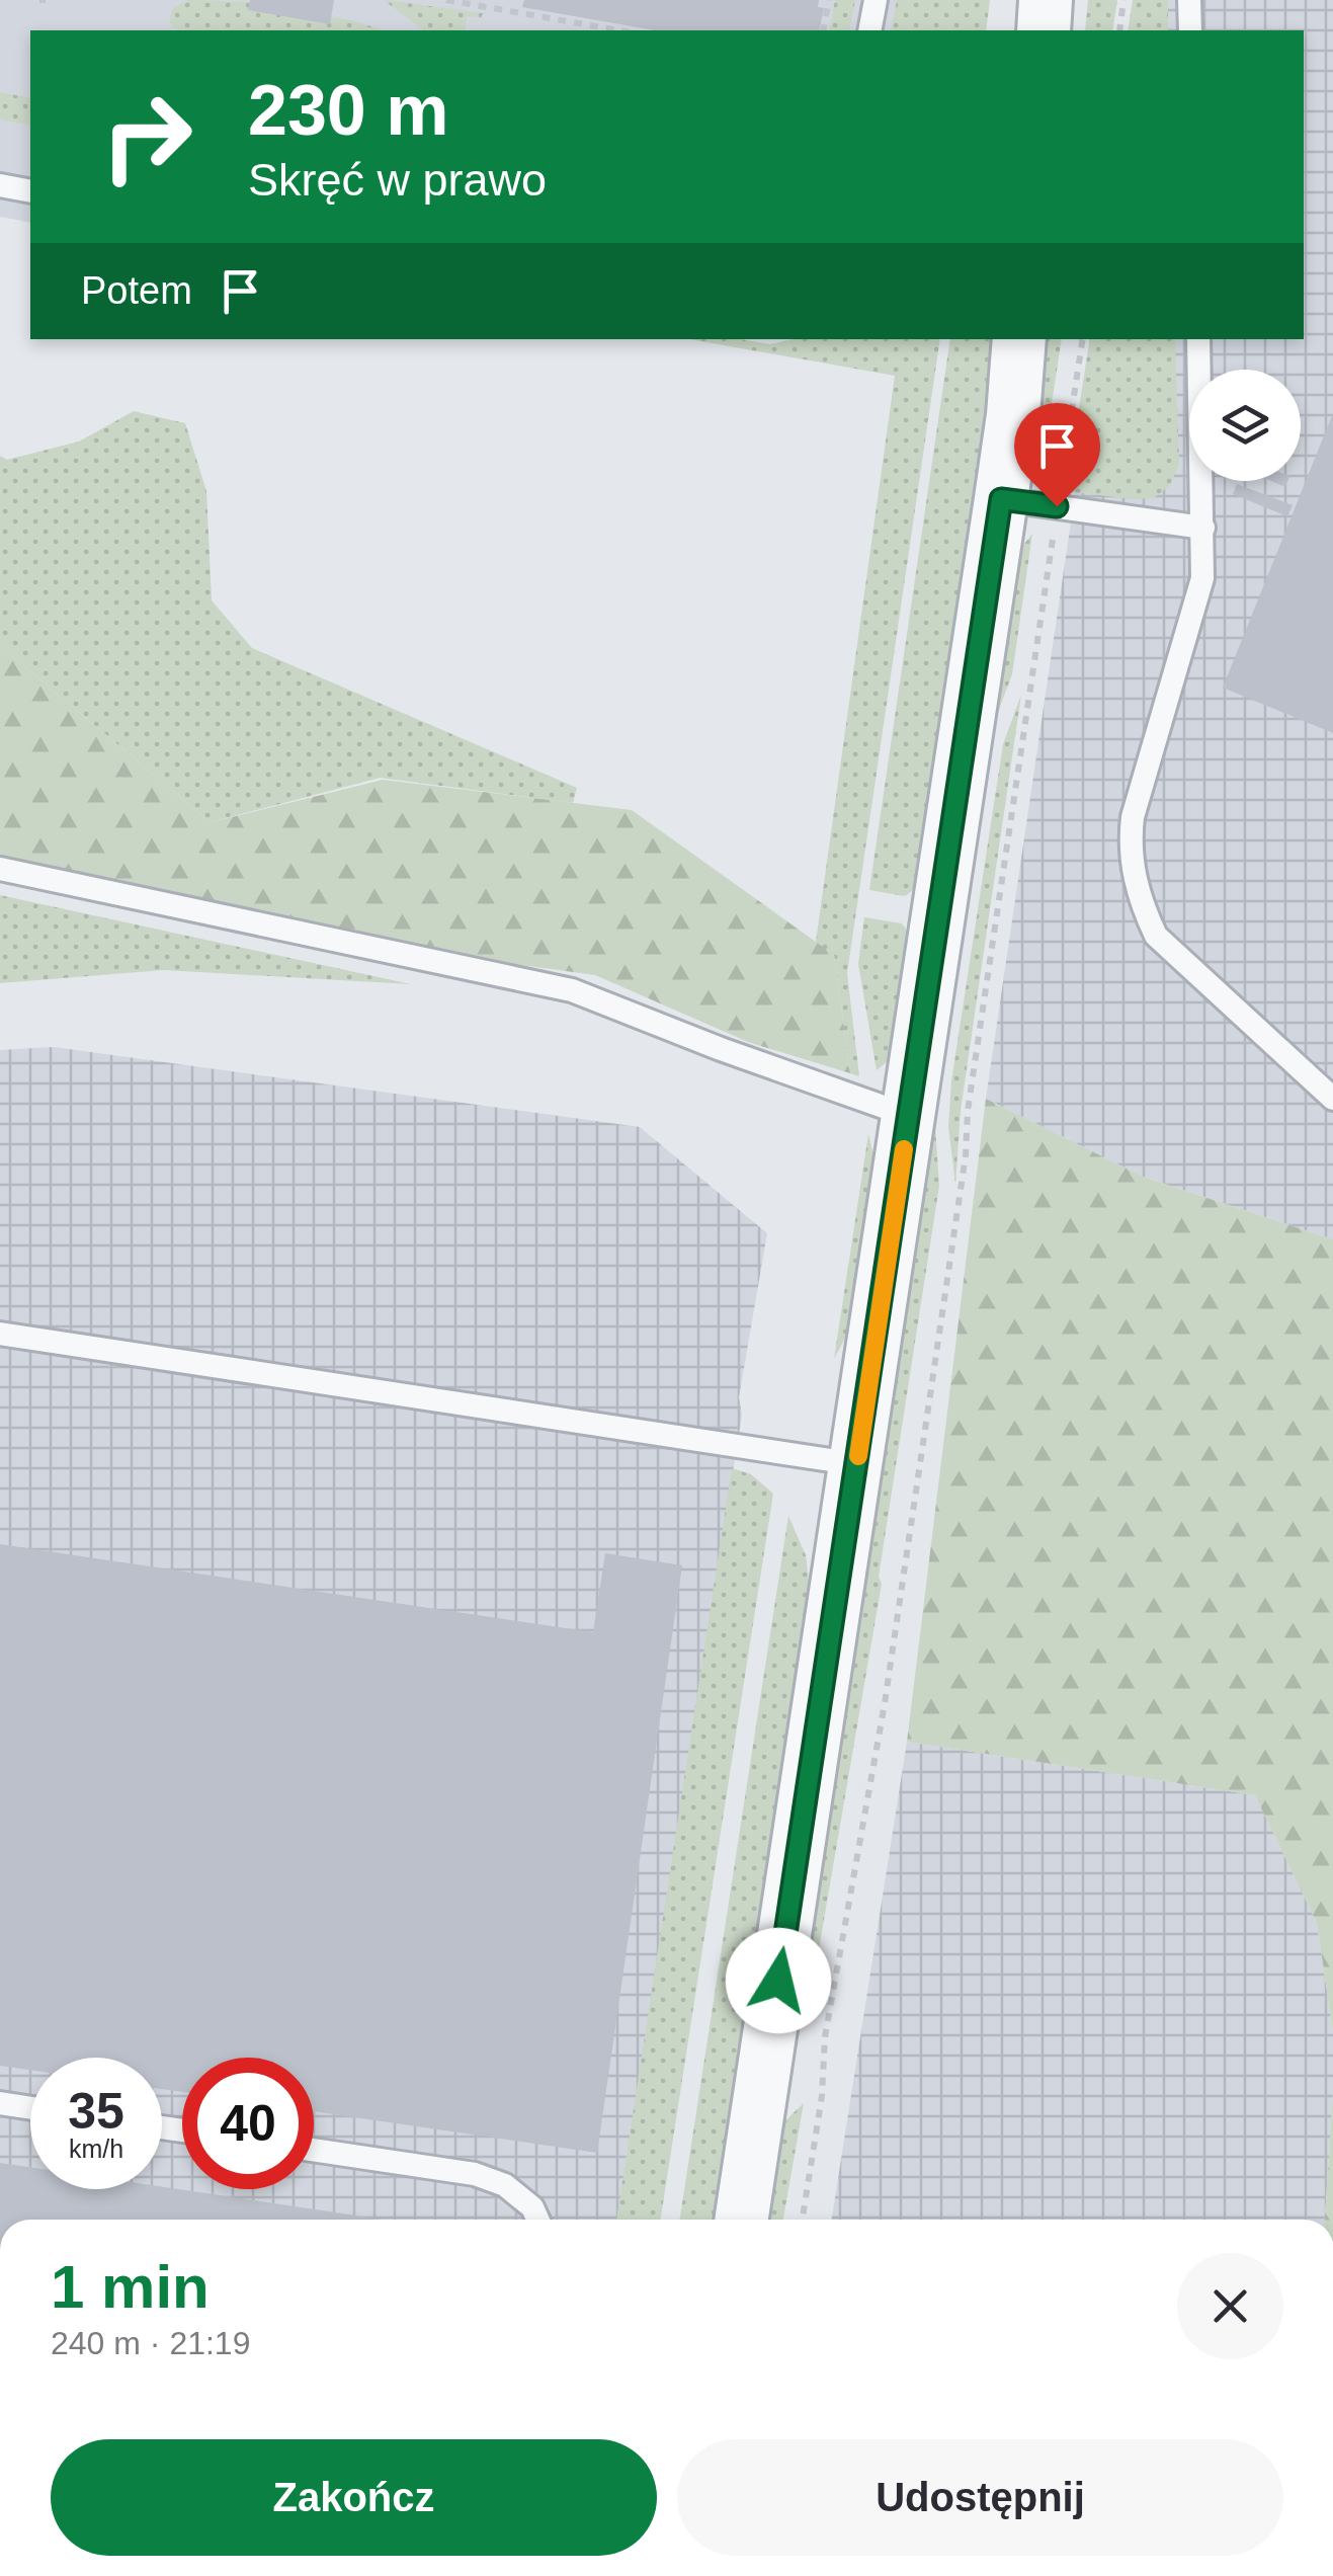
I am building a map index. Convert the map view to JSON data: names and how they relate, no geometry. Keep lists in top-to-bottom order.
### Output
{
  "page": {
    "turn": ["230 m", "Skręć w prawo"],
    "then": "Potem",
    "speed": "35 km/h",
    "limit": "40",
    "heading": ["1 min", "240 m · 21:19"],
    "buttons": ["Zakończ", "Udostępnij"]
  }
}
